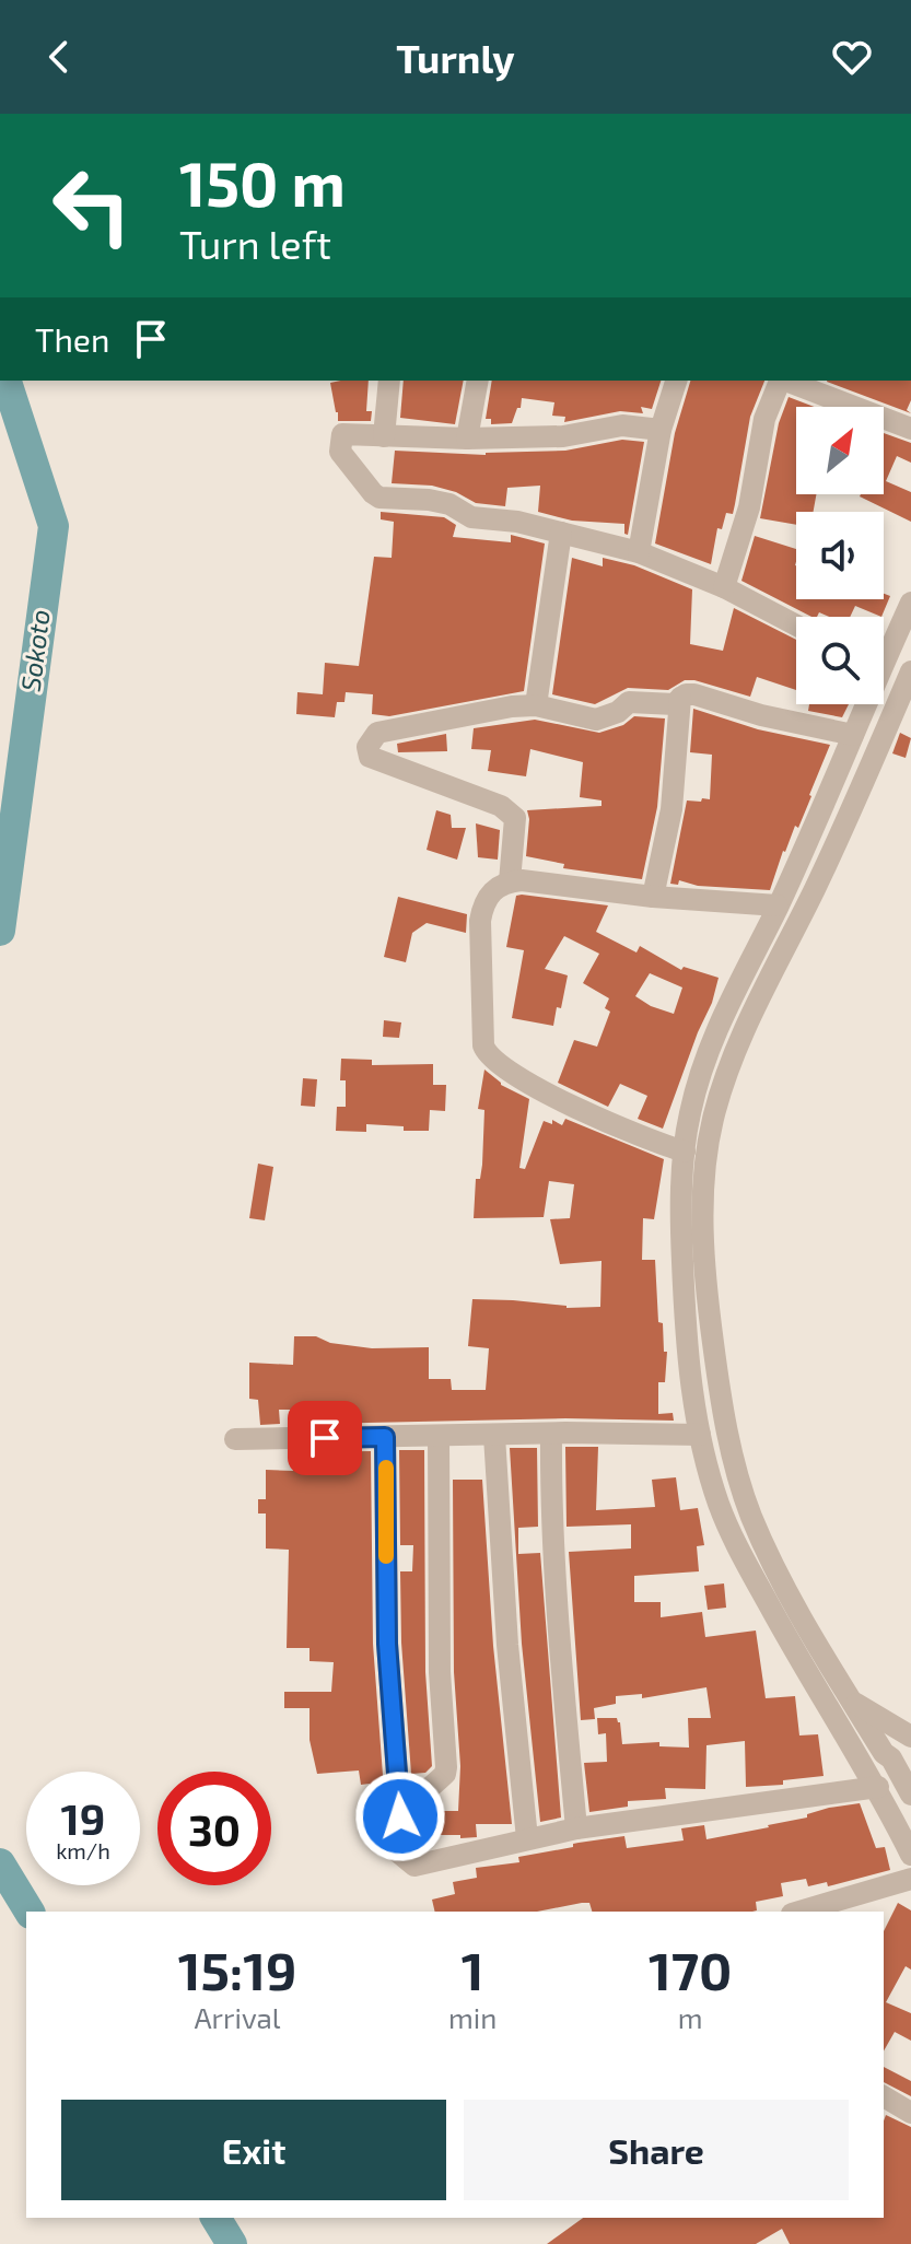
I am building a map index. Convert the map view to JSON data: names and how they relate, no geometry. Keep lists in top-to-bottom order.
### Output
{
  "water": ["Sokoto"],
  "north": "top right",
  "page": {
    "header": "Turnly",
    "turn": ["150 m", "Turn left"],
    "then": "Then",
    "speed": "19 km/h",
    "limit": "30",
    "eta": [
      "15:19",
      "Arrival",
      "1",
      "min",
      "170",
      "m"
    ],
    "buttons": ["Exit", "Share"]
  }
}
